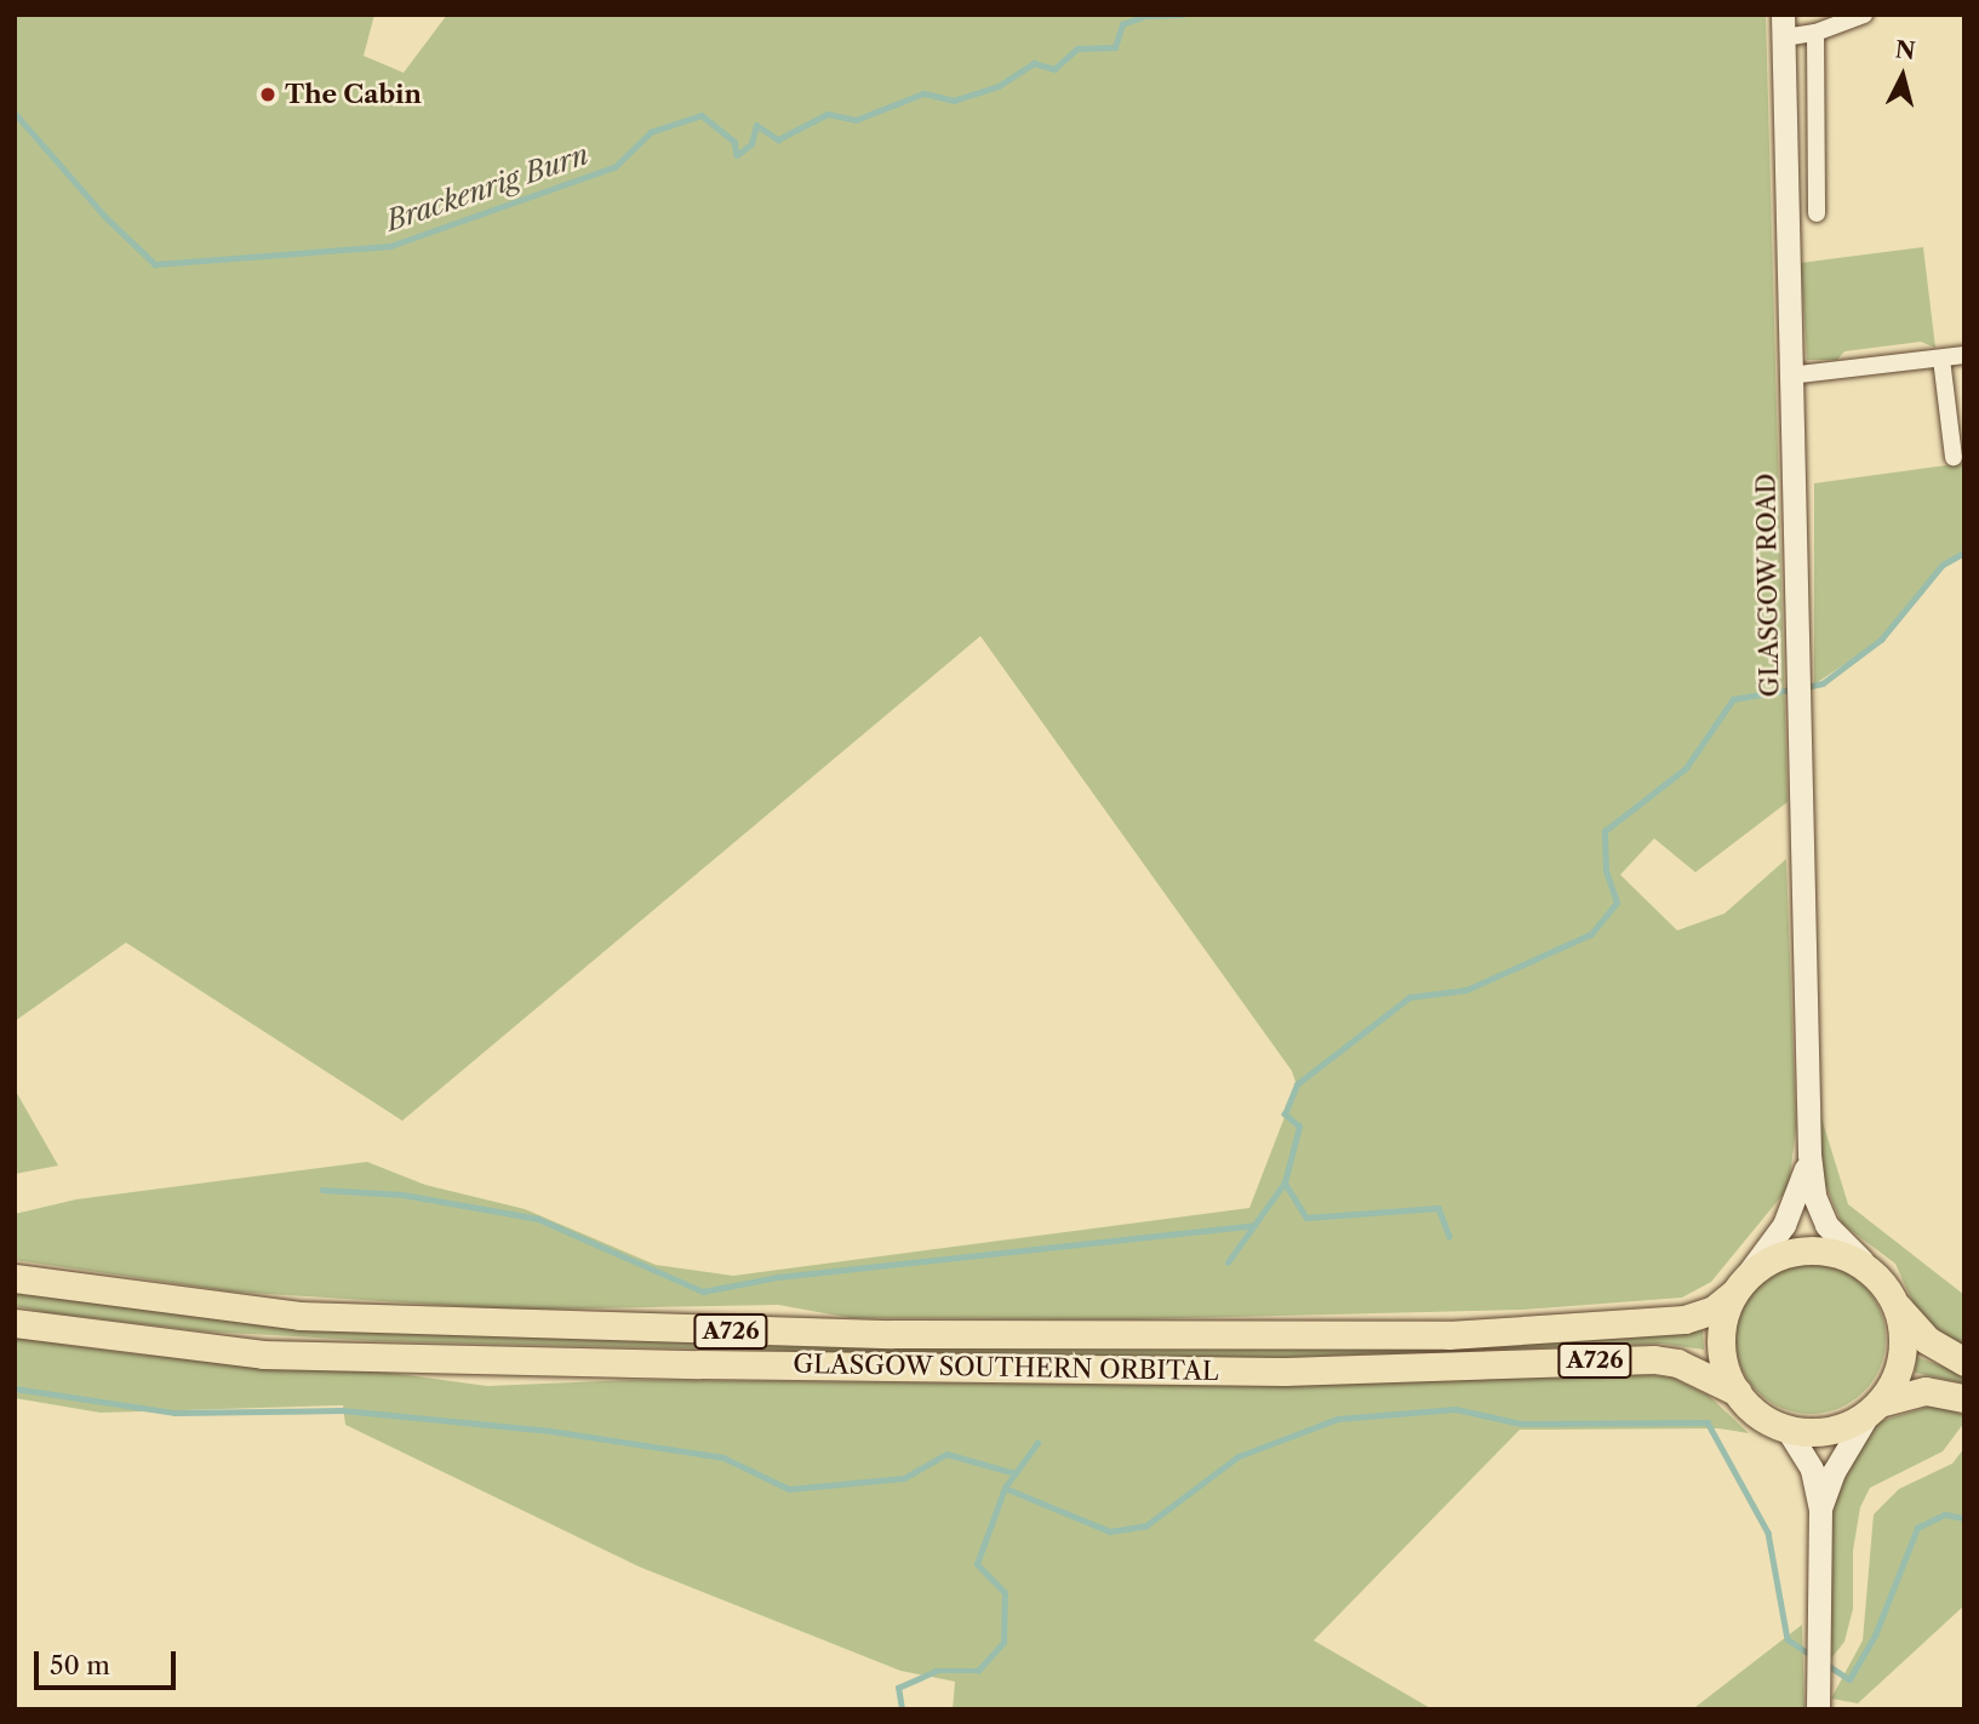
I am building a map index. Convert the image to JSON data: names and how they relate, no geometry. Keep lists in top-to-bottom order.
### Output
{
  "streets": {
    "highway": ["A726", "GLASGOW SOUTHERN ORBITAL"],
    "main road": ["GLASGOW ROAD"]
  },
  "crossings": [
    ["GLASGOW ROAD", "A726"],
    ["GLASGOW ROAD", "GLASGOW SOUTHERN ORBITAL"],
    ["A726", "GLASGOW SOUTHERN ORBITAL"]
  ],
  "water": ["Brackenrig Burn"],
  "places": ["The Cabin"],
  "scale_bar": "50 m",
  "north": "top"
}
